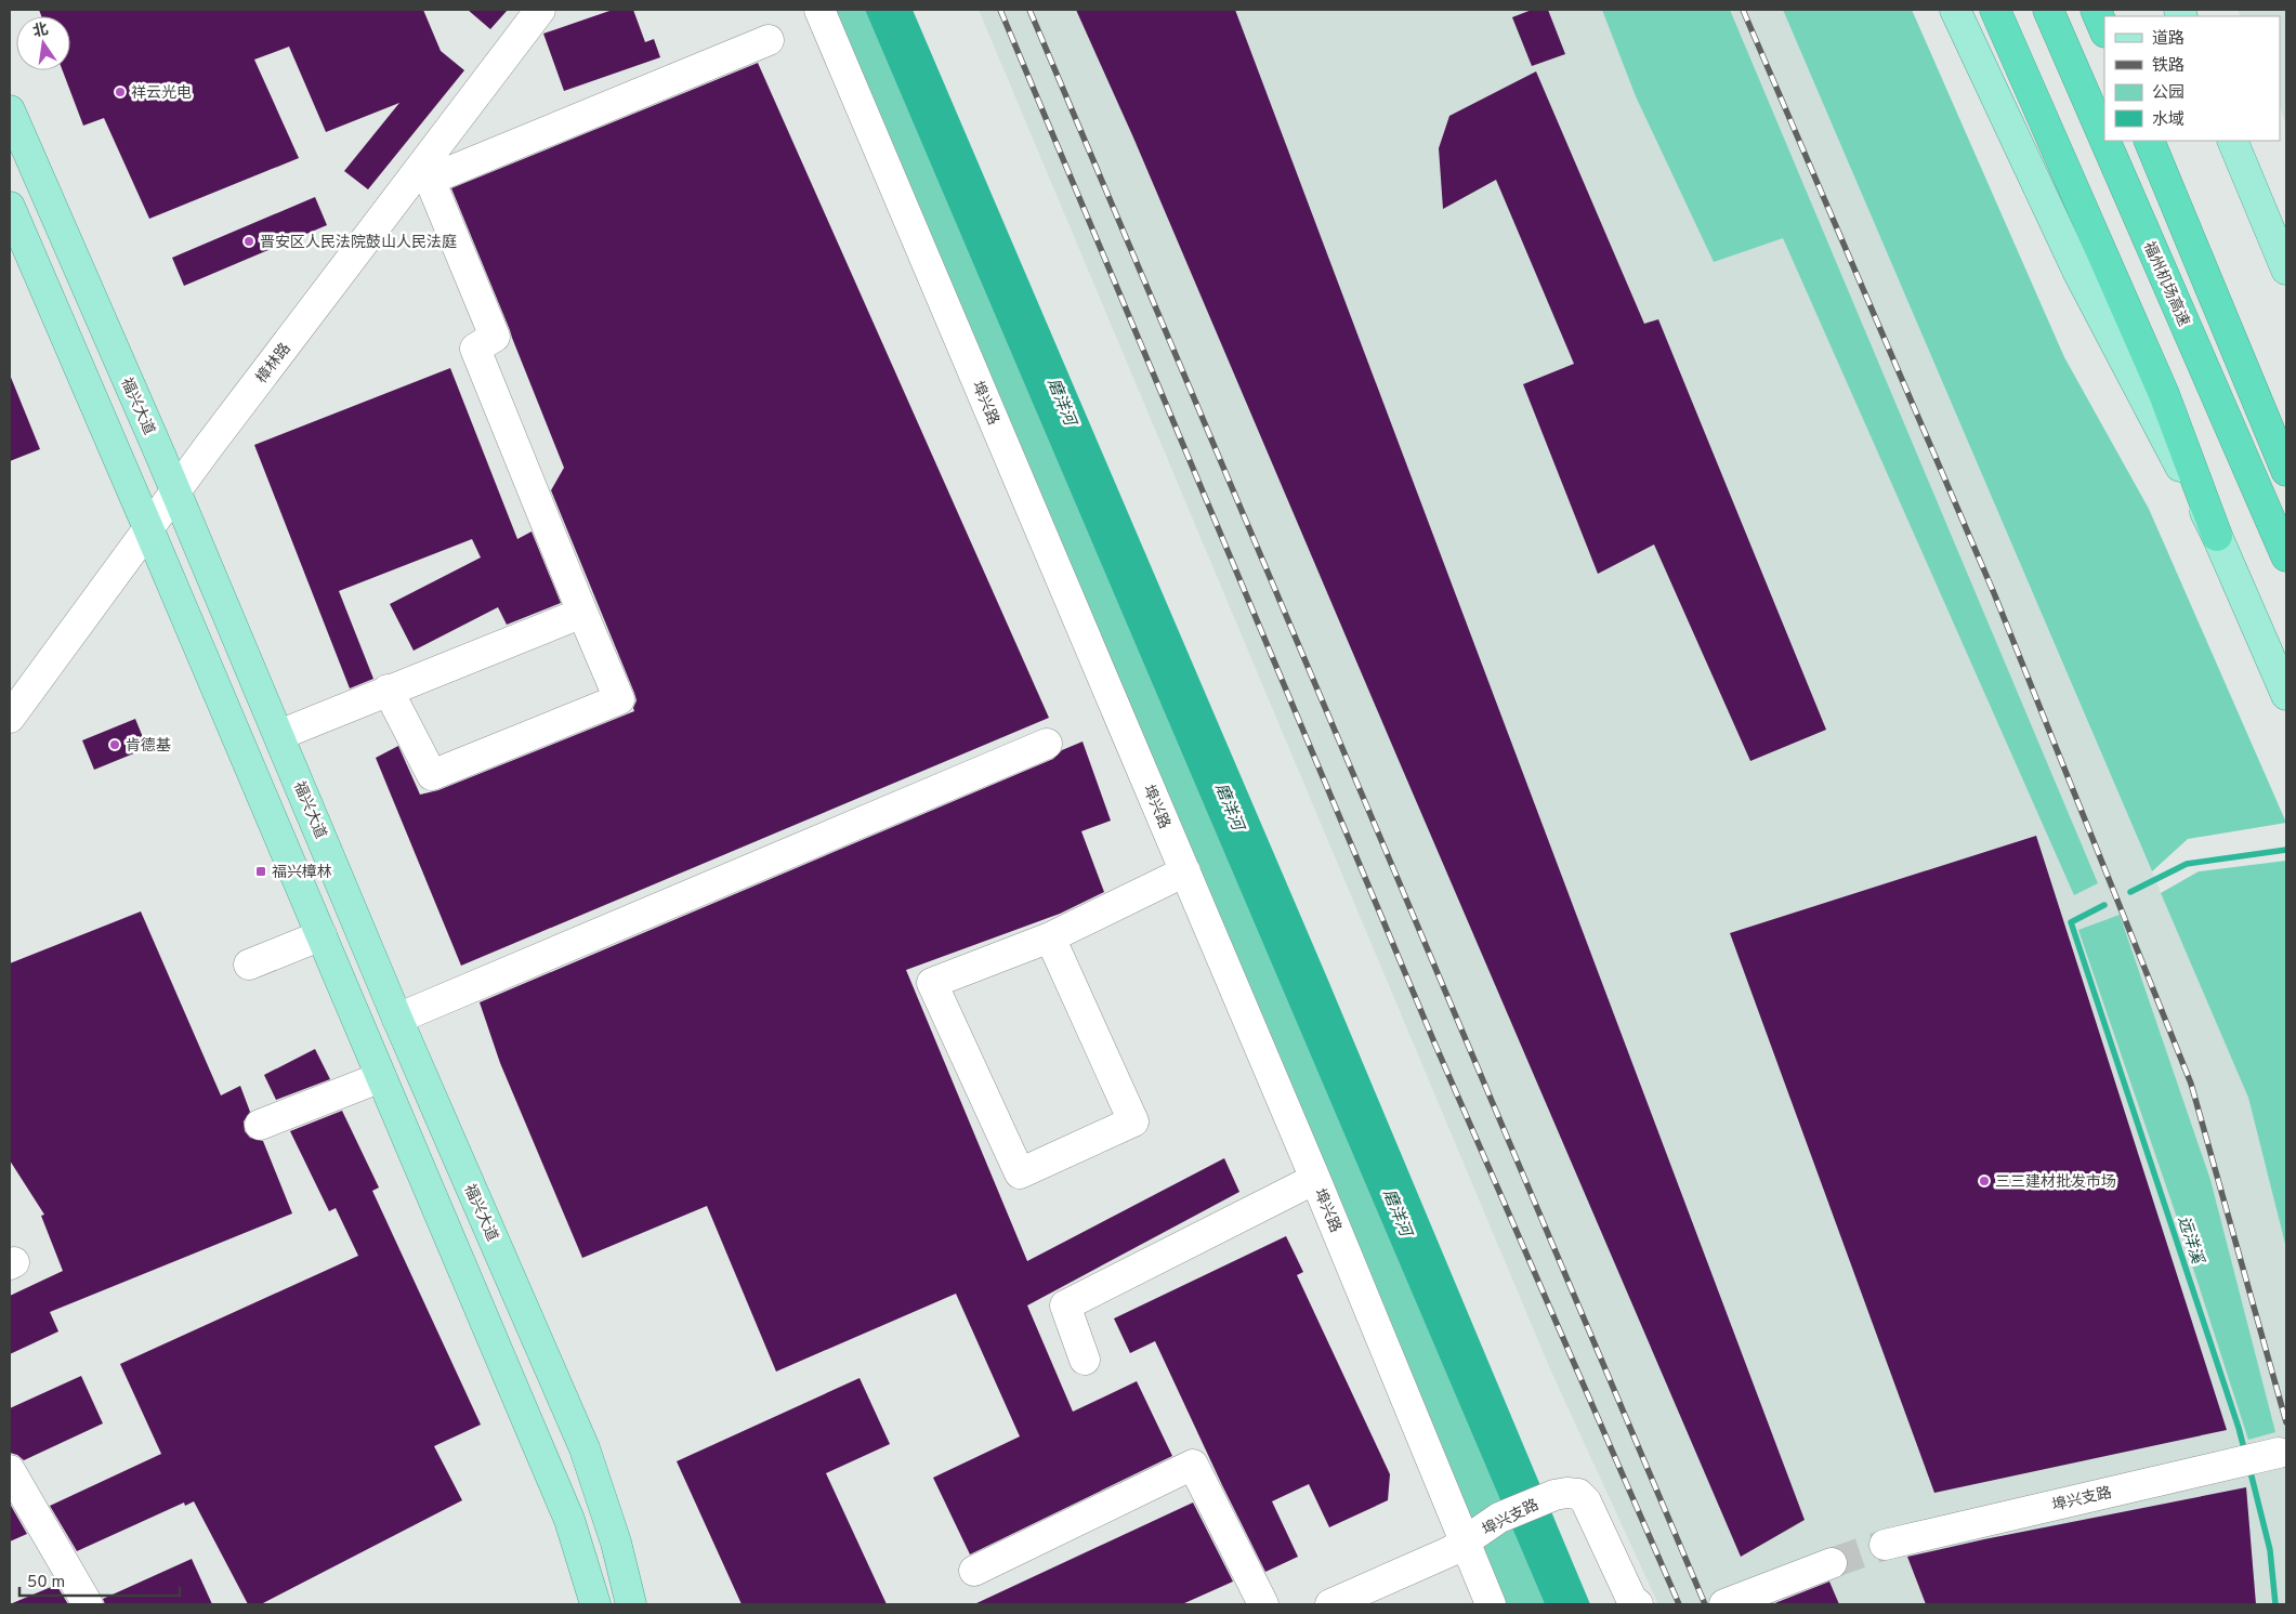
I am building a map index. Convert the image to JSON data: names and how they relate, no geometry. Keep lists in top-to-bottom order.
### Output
{
  "streets": {
    "highway": ["福州机场高速"],
    "main road": ["福兴大道"],
    "street": ["樟林路", "埠兴路", "埠兴支路"]
  },
  "crossings": [
    ["樟林路", "福兴大道"],
    ["埠兴路", "埠兴支路"]
  ],
  "water": ["磨洋河", "远洋溪"],
  "places": {
    "other": [
      "祥云光电",
      "晋安区人民法院鼓山人民法庭",
      "肯德基",
      "三三建材批发市场"
    ],
    "transit": ["福兴樟林"]
  },
  "legend": [
    "道路",
    "铁路",
    "公园",
    "水域"
  ],
  "scale_bar": "50 m",
  "north": "top"
}
